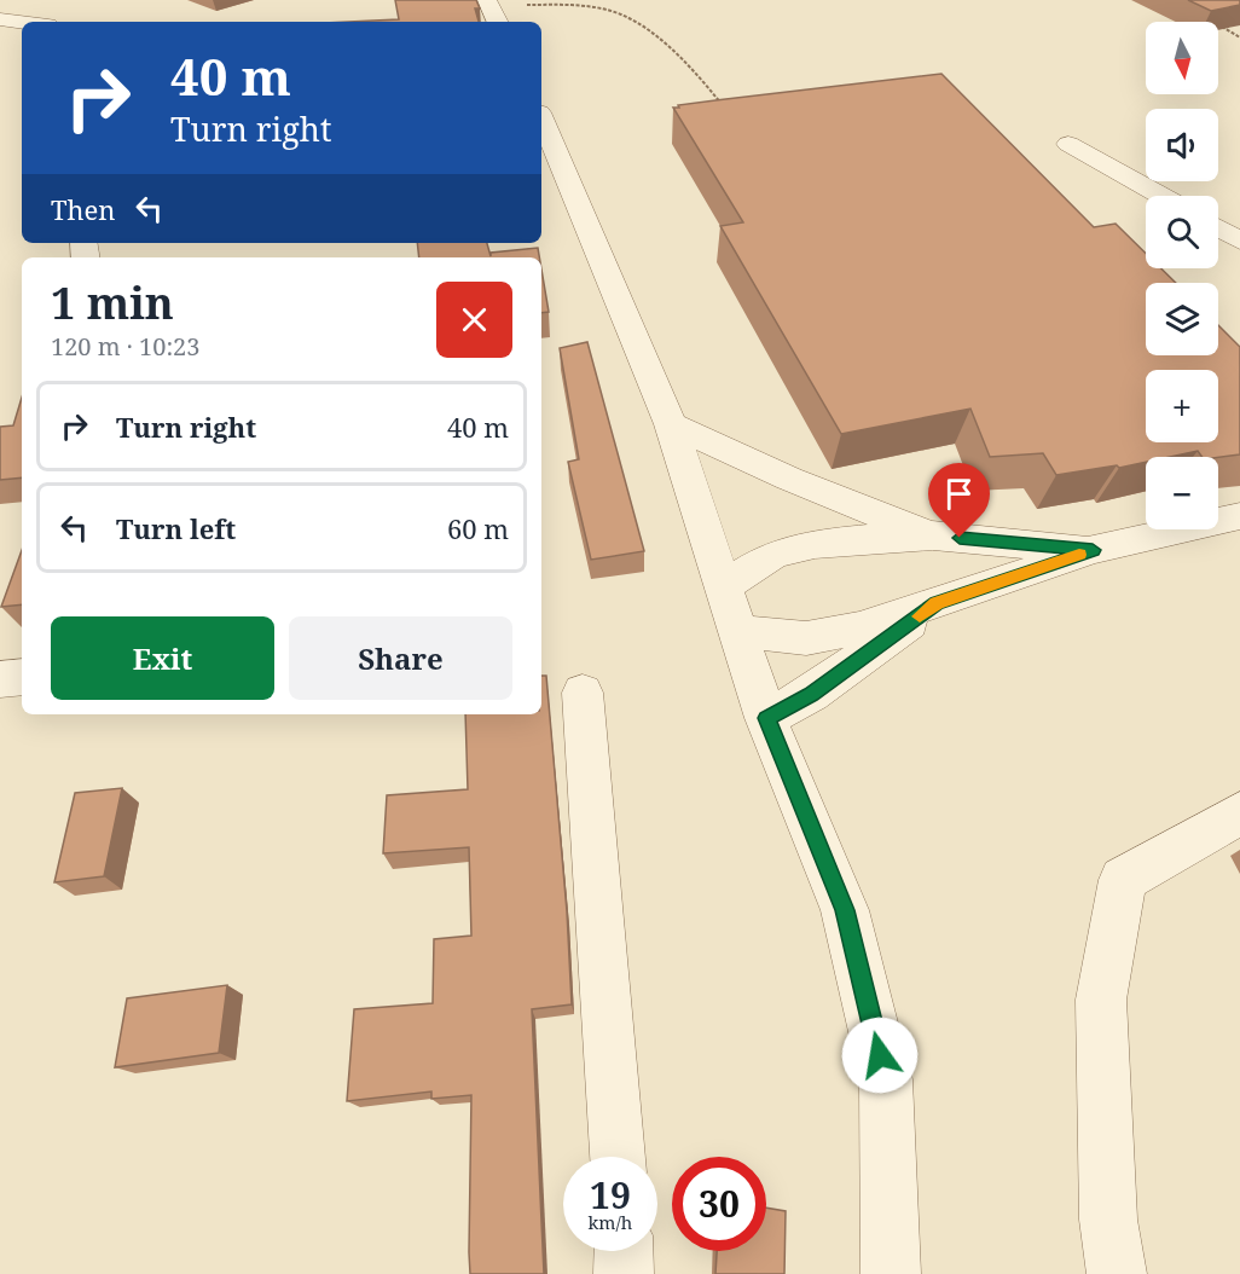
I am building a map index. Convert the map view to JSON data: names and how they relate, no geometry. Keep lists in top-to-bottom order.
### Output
{
  "north": "bottom",
  "page": {
    "map_buttons": ["+", "−"],
    "turn": ["40 m", "Turn right"],
    "then": "Then",
    "heading": ["1 min", "120 m · 10:23"],
    "list": [
      {
        "name": "Turn right",
        "value": "40 m"
      },
      {
        "name": "Turn left",
        "value": "60 m"
      }
    ],
    "buttons": ["Exit", "Share"],
    "speed": "19 km/h",
    "limit": "30"
  }
}
